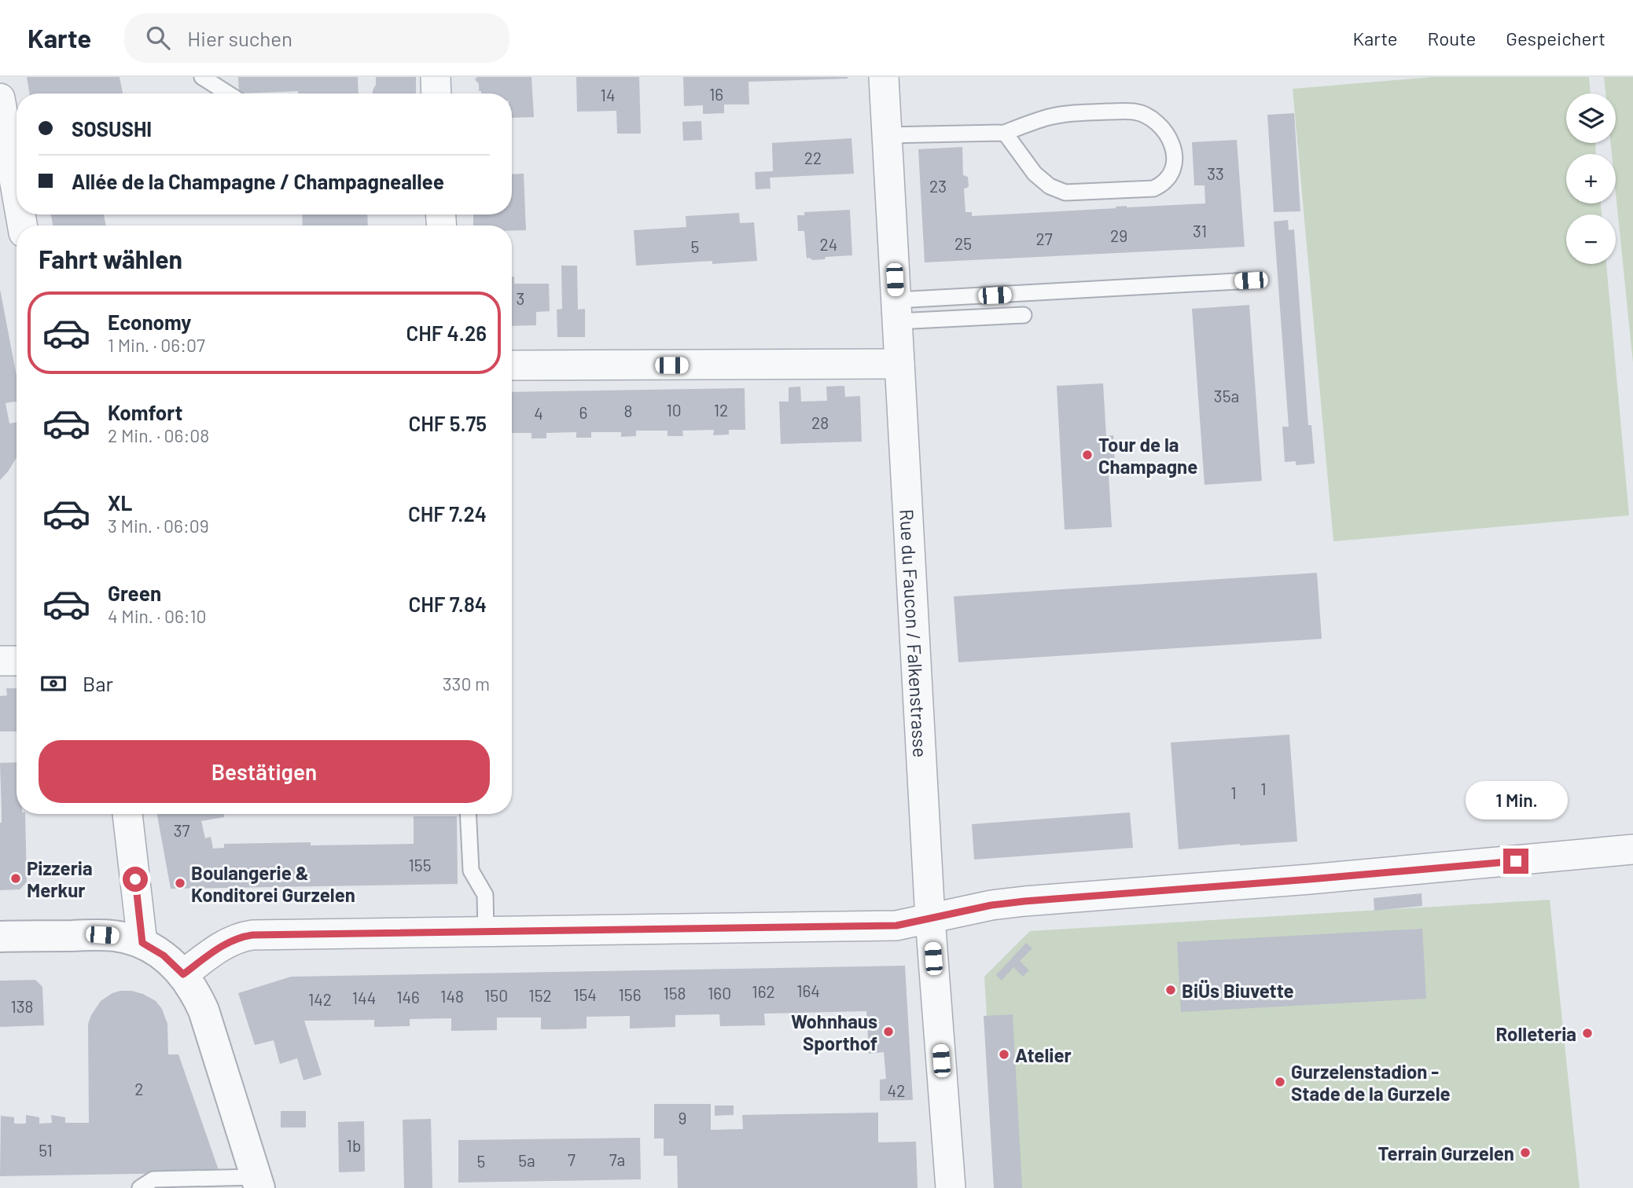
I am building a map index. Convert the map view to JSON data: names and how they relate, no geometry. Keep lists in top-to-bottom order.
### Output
{
  "streets": {
    "street": ["Rue du Faucon / Falkenstrasse"]
  },
  "places": [
    "Tour de la Champagne",
    "Pizzeria Merkur",
    "Boulangerie & Konditorei Gurzelen",
    "BiÜs Biuvette",
    "Wohnhaus Sporthof",
    "Rolleteria",
    "Atelier",
    "Gurzelenstadion - Stade de la Gurzele",
    "Terrain Gurzelen"
  ],
  "house_numbers": [
    "16",
    "14",
    "22",
    "33",
    "23",
    "31",
    "29",
    "27",
    "25",
    "24",
    "5",
    "3",
    "35a",
    "10",
    "12",
    "8",
    "6",
    "4",
    "28",
    "1",
    "1",
    "37",
    "155",
    "164",
    "162",
    "158",
    "160",
    "154",
    "156",
    "150",
    "152",
    "148",
    "146",
    "144",
    "142",
    "138",
    "2",
    "42",
    "9",
    "1b",
    "51",
    "7",
    "7a",
    "5a",
    "5"
  ],
  "page": {
    "header": "Karte",
    "search": "Hier suchen",
    "nav": ["Karte", "Route", "Gespeichert"],
    "map_buttons": ["+", "−"],
    "banner": ["SOSUSHI", "Allée de la Champagne / Champagneallee"],
    "heading": "Fahrt wählen",
    "list": [
      {
        "name": "Economy",
        "note": "1 Min. · 06:07",
        "value": "CHF 4.26"
      },
      {
        "name": "Komfort",
        "note": "2 Min. · 06:08",
        "value": "CHF 5.75"
      },
      {
        "name": "XL",
        "note": "3 Min. · 06:09",
        "value": "CHF 7.24"
      },
      {
        "name": "Green",
        "note": "4 Min. · 06:10",
        "value": "CHF 7.84"
      }
    ],
    "pay": ["Bar", "330 m"],
    "buttons": "Bestätigen",
    "bubble": "1 Min."
  }
}
